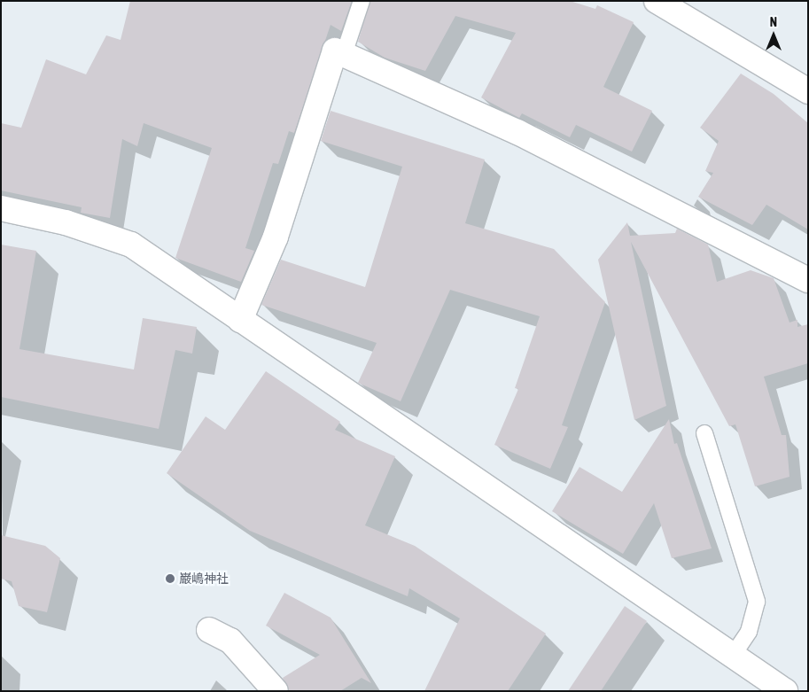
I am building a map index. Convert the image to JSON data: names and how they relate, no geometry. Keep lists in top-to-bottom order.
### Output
{
  "places": ["巌嶋神社"],
  "north": "top"
}
